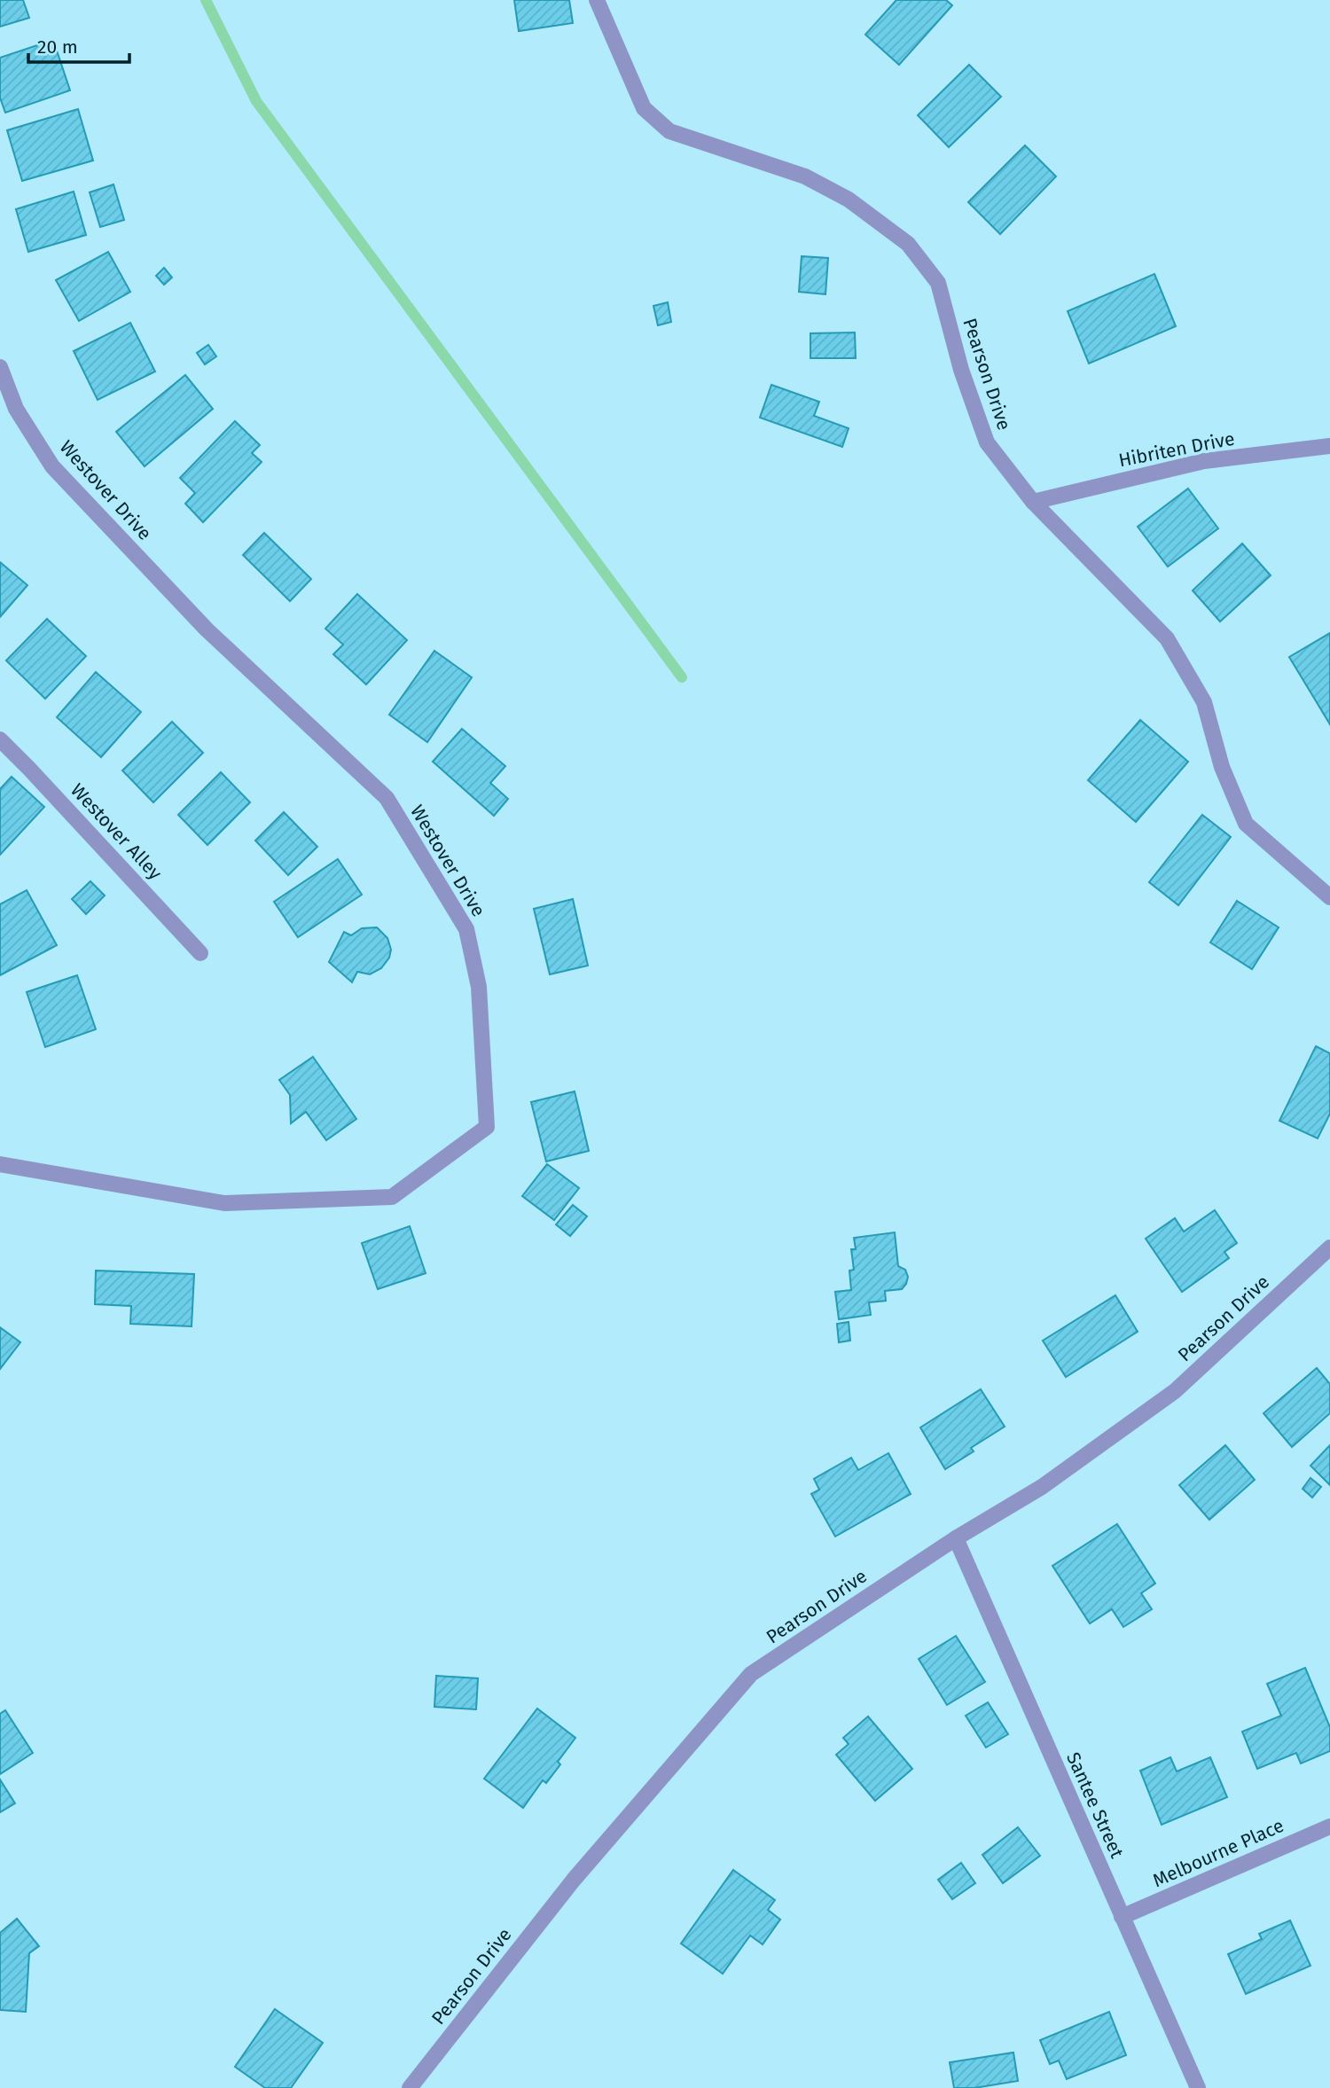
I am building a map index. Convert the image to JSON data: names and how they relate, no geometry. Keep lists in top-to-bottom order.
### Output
{
  "streets": {
    "street": [
      "Pearson Drive",
      "Hibriten Drive",
      "Westover Drive",
      "Westover Alley",
      "Santee Street",
      "Melbourne Place"
    ]
  },
  "crossings": [
    ["Pearson Drive", "Hibriten Drive"],
    ["Pearson Drive", "Santee Street"],
    ["Santee Street", "Melbourne Place"]
  ],
  "scale_bar": "20 m"
}
